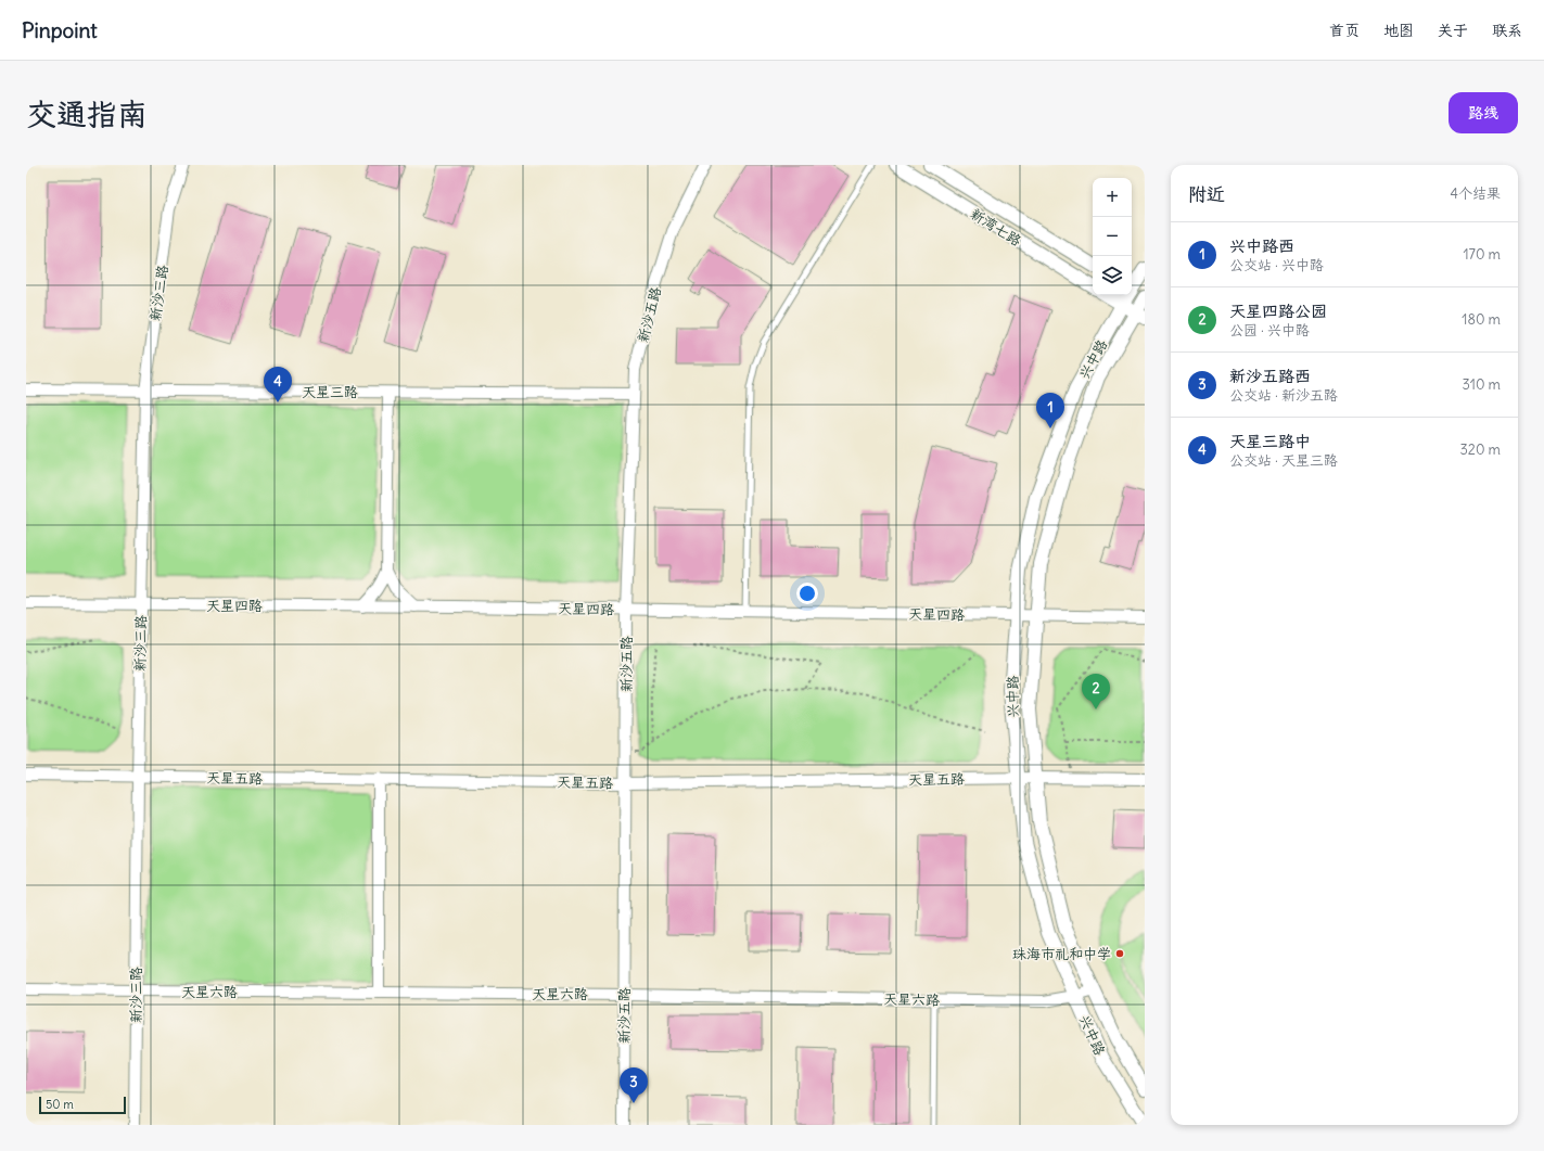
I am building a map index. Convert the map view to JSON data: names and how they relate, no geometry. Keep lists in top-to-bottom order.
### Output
{
  "streets": {
    "street": [
      "新湾七路",
      "新沙三路",
      "新沙五路",
      "兴中路",
      "天星三路",
      "天星四路",
      "天星五路",
      "天星六路"
    ]
  },
  "crossings": [
    ["新沙三路", "天星三路"],
    ["新沙三路", "天星四路"],
    ["新沙三路", "天星五路"],
    ["新沙三路", "天星六路"],
    ["新沙五路", "天星三路"],
    ["新沙五路", "天星四路"],
    ["新沙五路", "天星五路"],
    ["新沙五路", "天星六路"],
    ["兴中路", "天星四路"],
    ["兴中路", "天星五路"],
    ["兴中路", "天星六路"]
  ],
  "places": ["珠海市礼和中学"],
  "scale_bar": "50 m",
  "page": {
    "header": "Pinpoint",
    "nav": [
      "首页",
      "地图",
      "关于",
      "联系"
    ],
    "buttons": "路线",
    "title": "交通指南",
    "heading": ["附近", "4个结果"],
    "map_buttons": ["+", "−"],
    "list": [
      {
        "mark": "1",
        "name": "兴中路西",
        "note": "公交站 · 兴中路",
        "value": "170 m"
      },
      {
        "mark": "2",
        "name": "天星四路公园",
        "note": "公园 · 兴中路",
        "value": "180 m"
      },
      {
        "mark": "3",
        "name": "新沙五路西",
        "note": "公交站 · 新沙五路",
        "value": "310 m"
      },
      {
        "mark": "4",
        "name": "天星三路中",
        "note": "公交站 · 天星三路",
        "value": "320 m"
      }
    ],
    "pins": [
      "4",
      "1",
      "2",
      "3"
    ],
    "scale": "50 m"
  }
}
